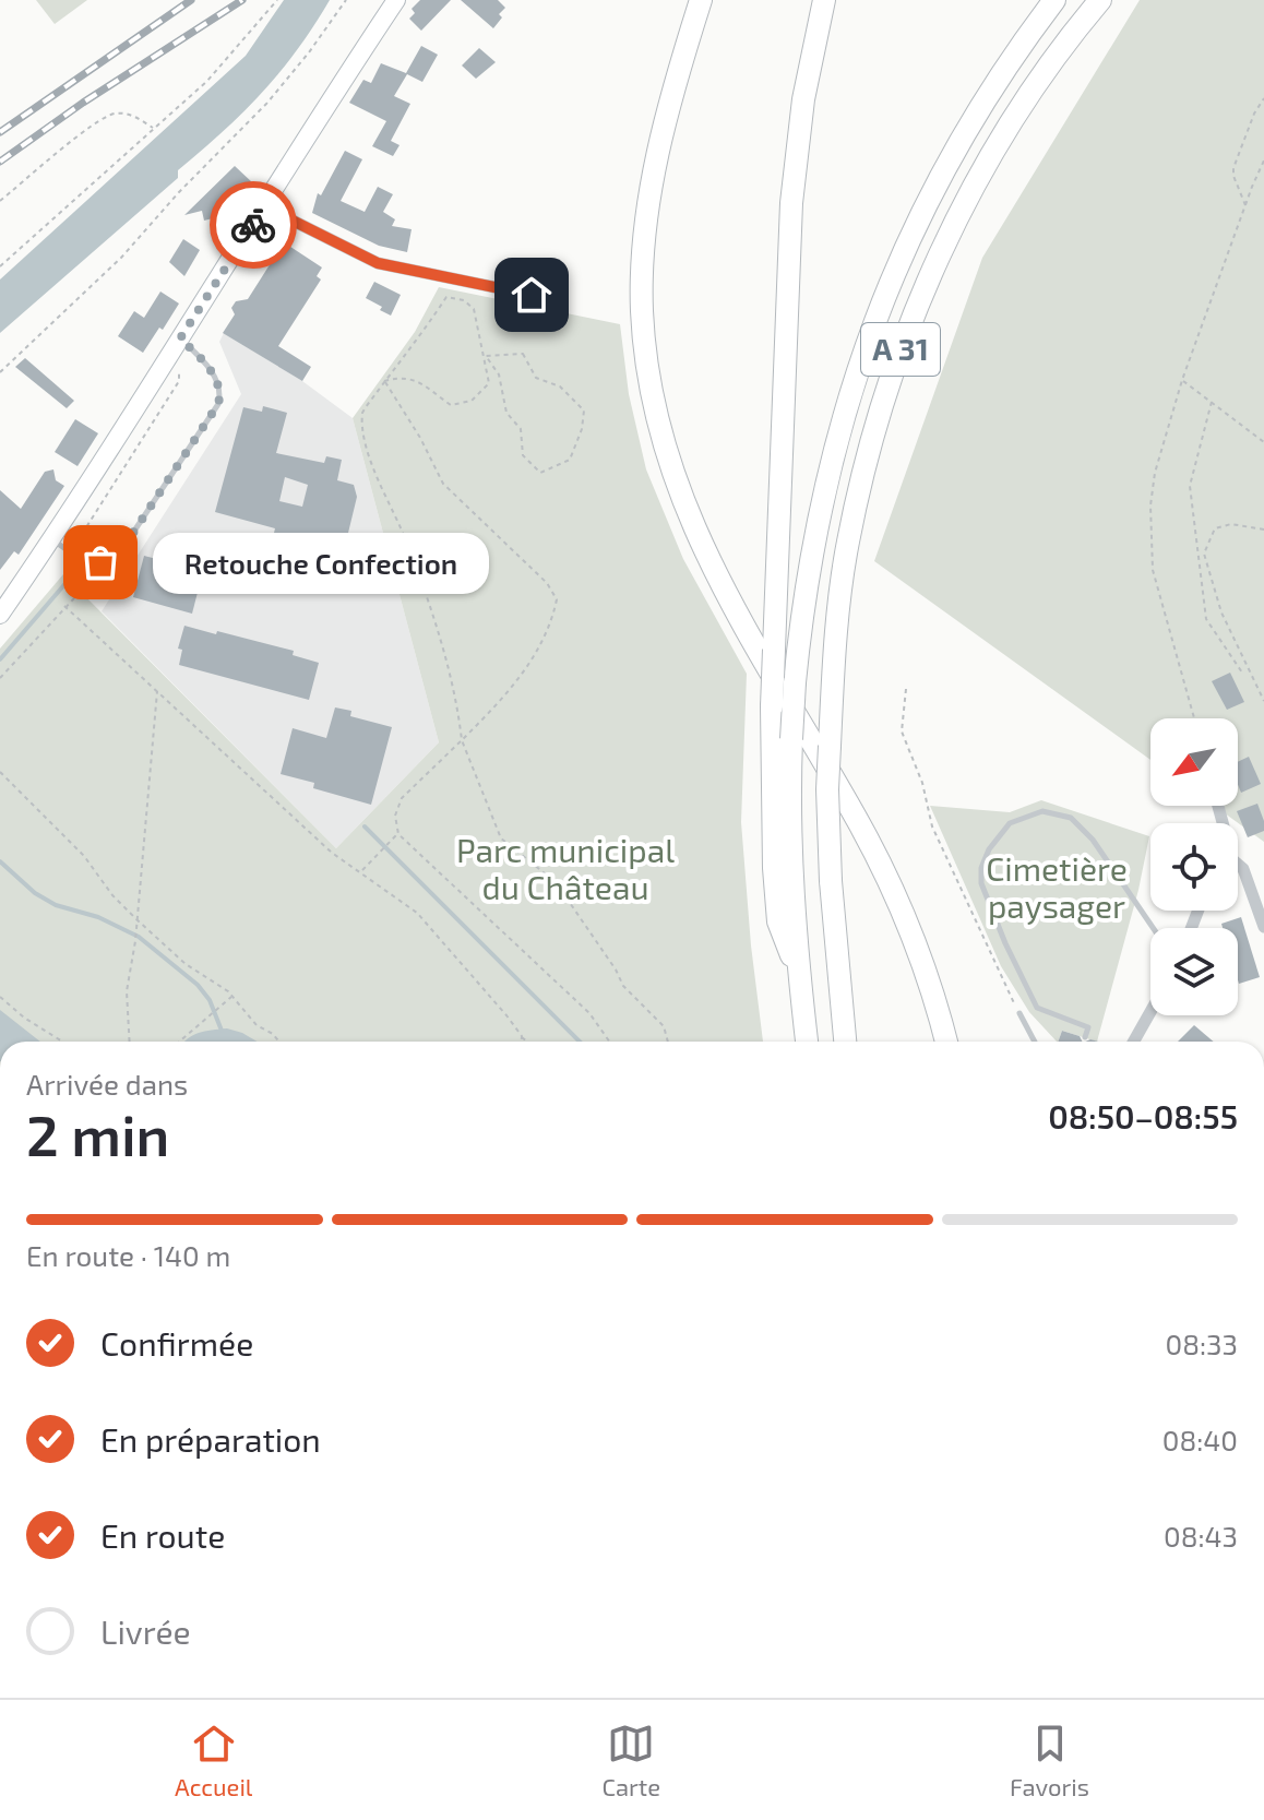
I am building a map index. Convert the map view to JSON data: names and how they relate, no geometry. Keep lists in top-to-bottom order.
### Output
{
  "streets": {
    "highway": ["A 31"]
  },
  "parks": ["Parc municipal du Château", "Cimetière paysager"],
  "places": ["Retouche Confection"],
  "north": "bottom left",
  "page": {
    "bubble": "Retouche Confection",
    "heading": ["2 min", "Arrivée dans", "08:50–08:55"],
    "bar": "En route · 140 m",
    "list": [
      ["Confirmée", "08:33"],
      ["En préparation", "08:40"],
      ["En route", "08:43"],
      "Livrée"
    ],
    "tabs": ["Accueil", "Carte", "Favoris"]
  }
}
